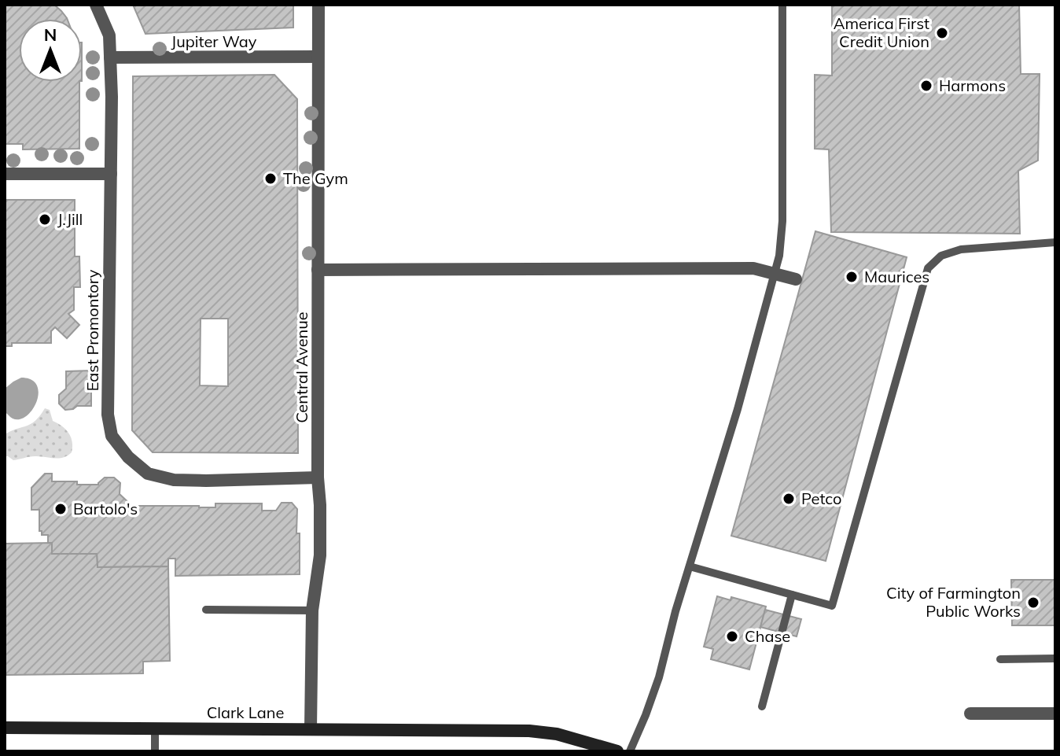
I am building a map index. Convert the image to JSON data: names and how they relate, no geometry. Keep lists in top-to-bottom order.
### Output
{
  "streets": {
    "main road": ["Clark Lane"],
    "street": ["Jupiter Way", "East Promontory", "Central Avenue"]
  },
  "crossings": [
    ["Jupiter Way", "East Promontory"],
    ["Jupiter Way", "Central Avenue"],
    ["East Promontory", "Central Avenue"],
    ["Central Avenue", "Clark Lane"]
  ],
  "places": [
    "America First Credit Union",
    "Harmons",
    "The Gym",
    "J.Jill",
    "Maurices",
    "Petco",
    "Bartolo's",
    "City of Farmington Public Works",
    "Chase"
  ],
  "north": "top"
}
